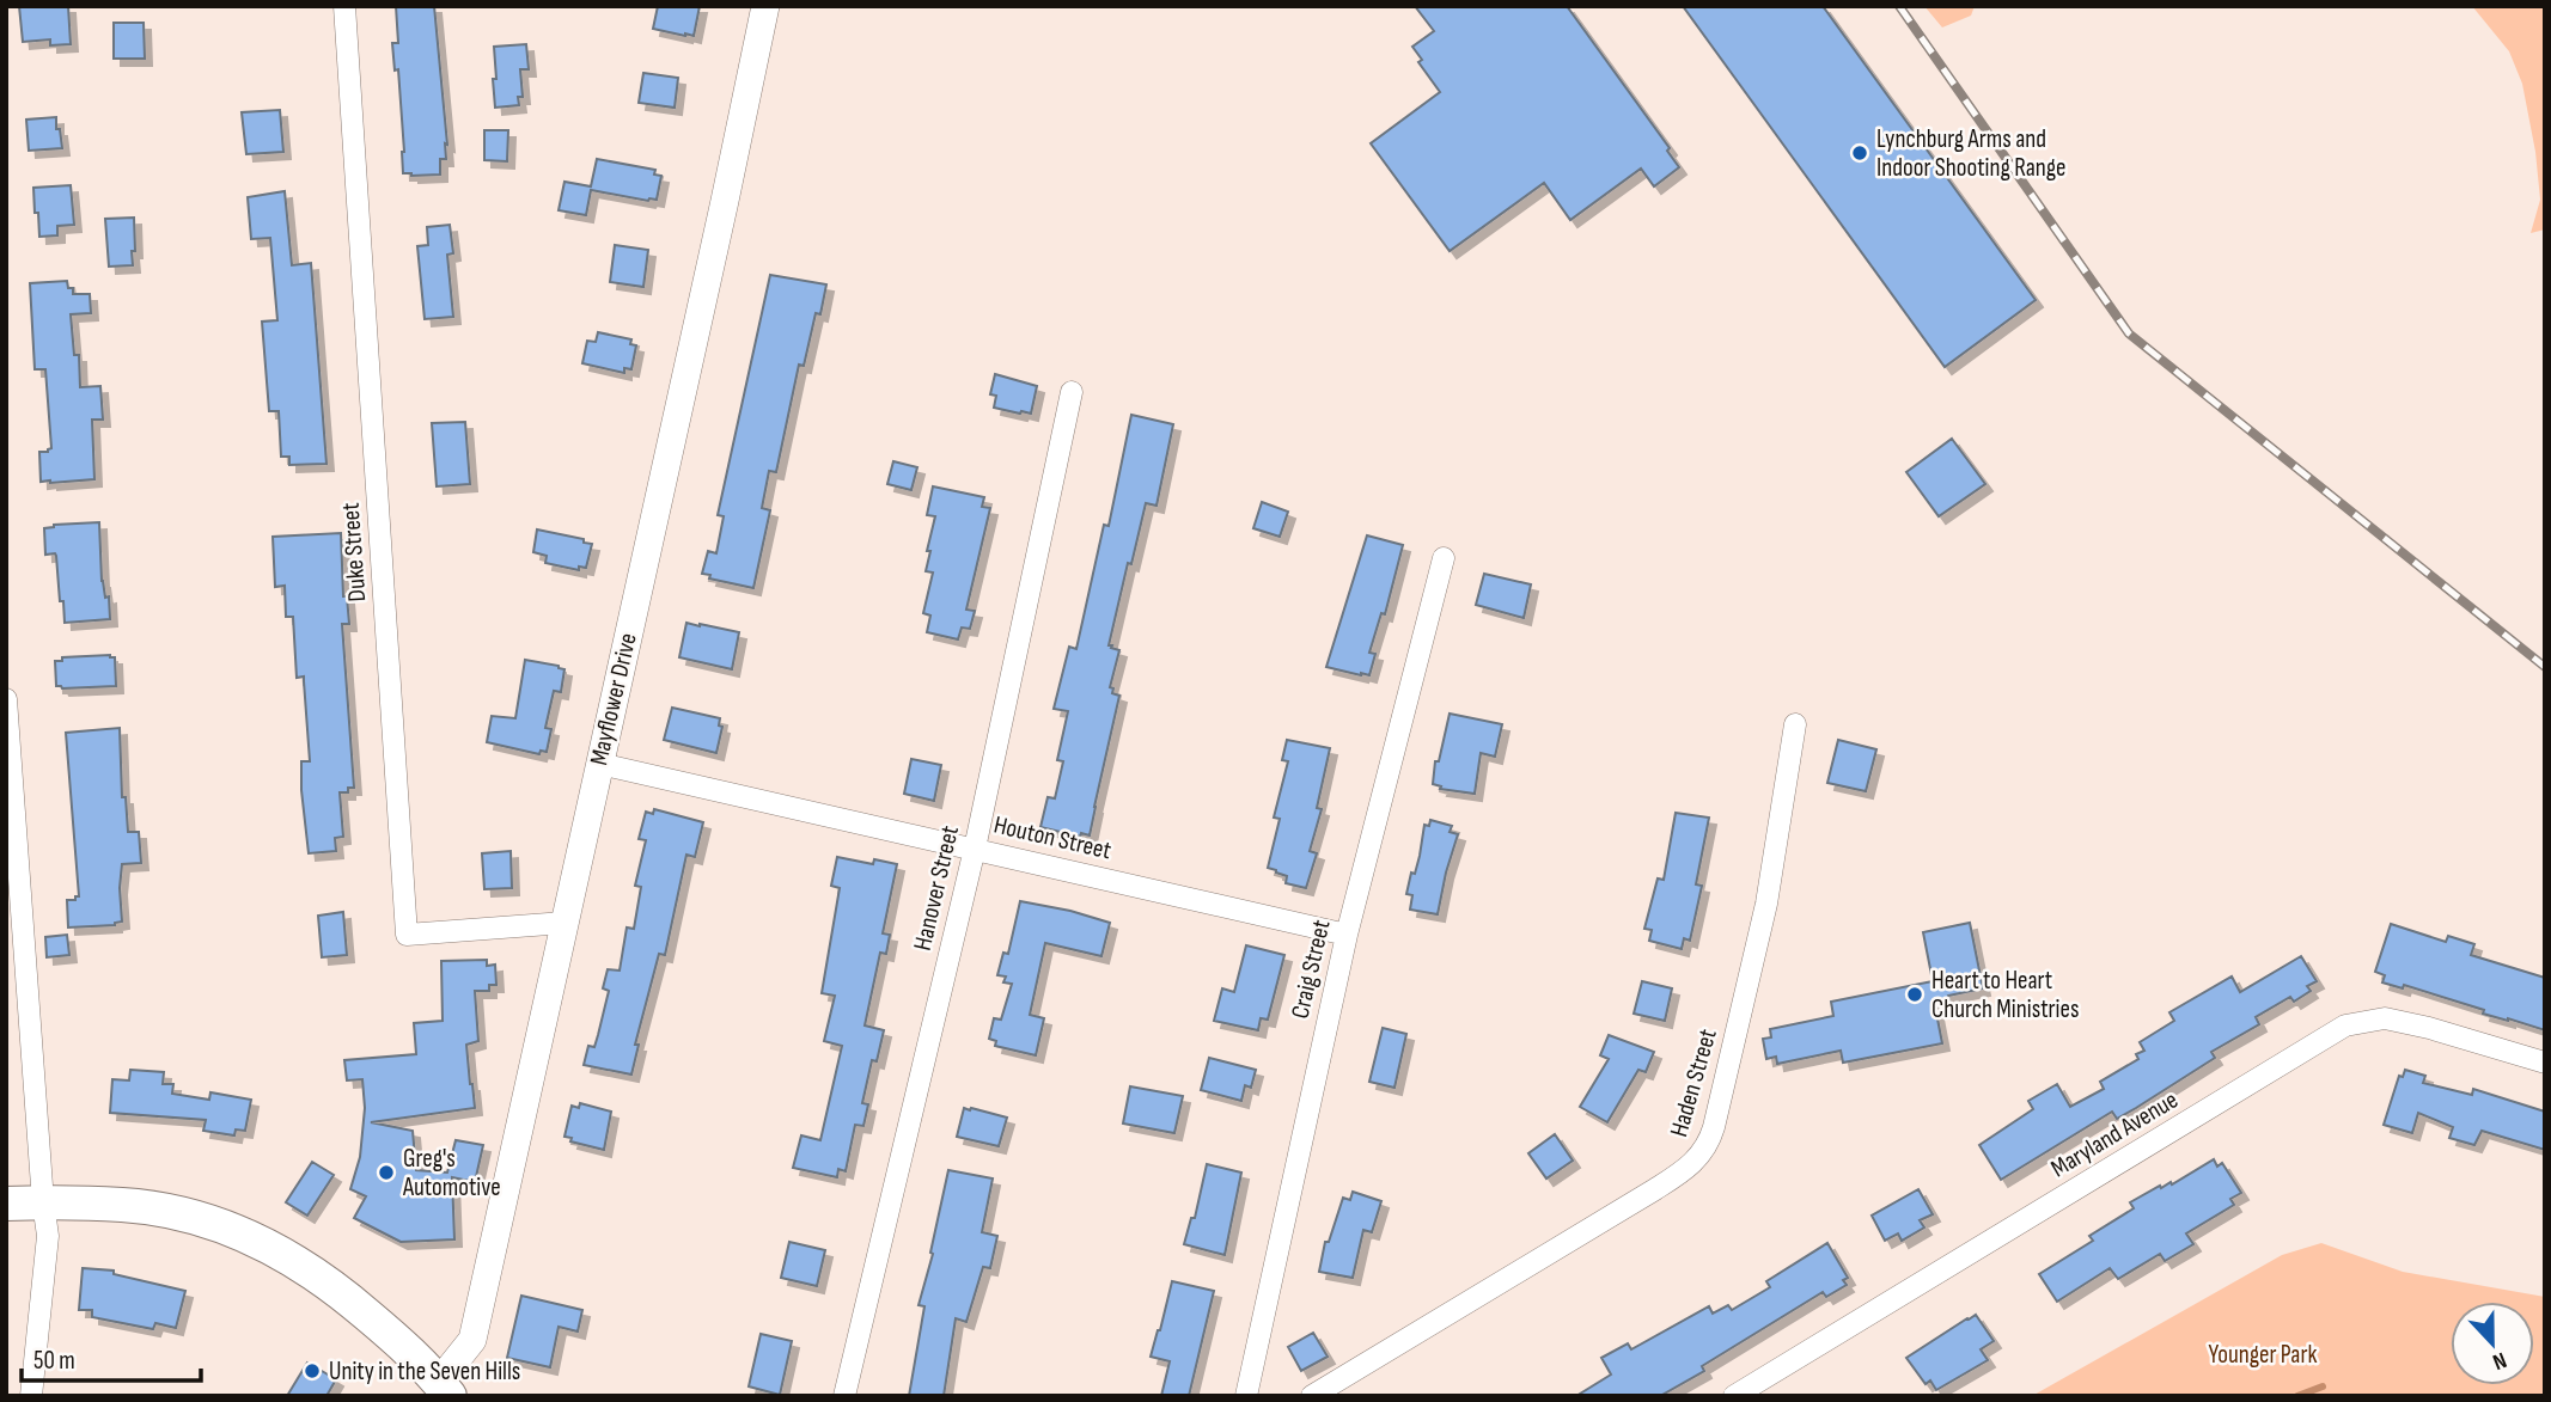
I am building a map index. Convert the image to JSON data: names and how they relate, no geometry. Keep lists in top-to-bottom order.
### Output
{
  "streets": {
    "street": [
      "Duke Street",
      "Mayflower Drive",
      "Houton Street",
      "Hanover Street",
      "Craig Street",
      "Haden Street",
      "Maryland Avenue"
    ]
  },
  "crossings": [
    ["Duke Street", "Mayflower Drive"],
    ["Mayflower Drive", "Houton Street"],
    ["Houton Street", "Hanover Street"],
    ["Houton Street", "Craig Street"]
  ],
  "parks": ["Younger Park"],
  "places": [
    "Lynchburg Arms and Indoor Shooting Range",
    "Heart to Heart Church Ministries",
    "Greg's Automotive",
    "Unity in the Seven Hills"
  ],
  "scale_bar": "50 m",
  "north": "bottom"
}
